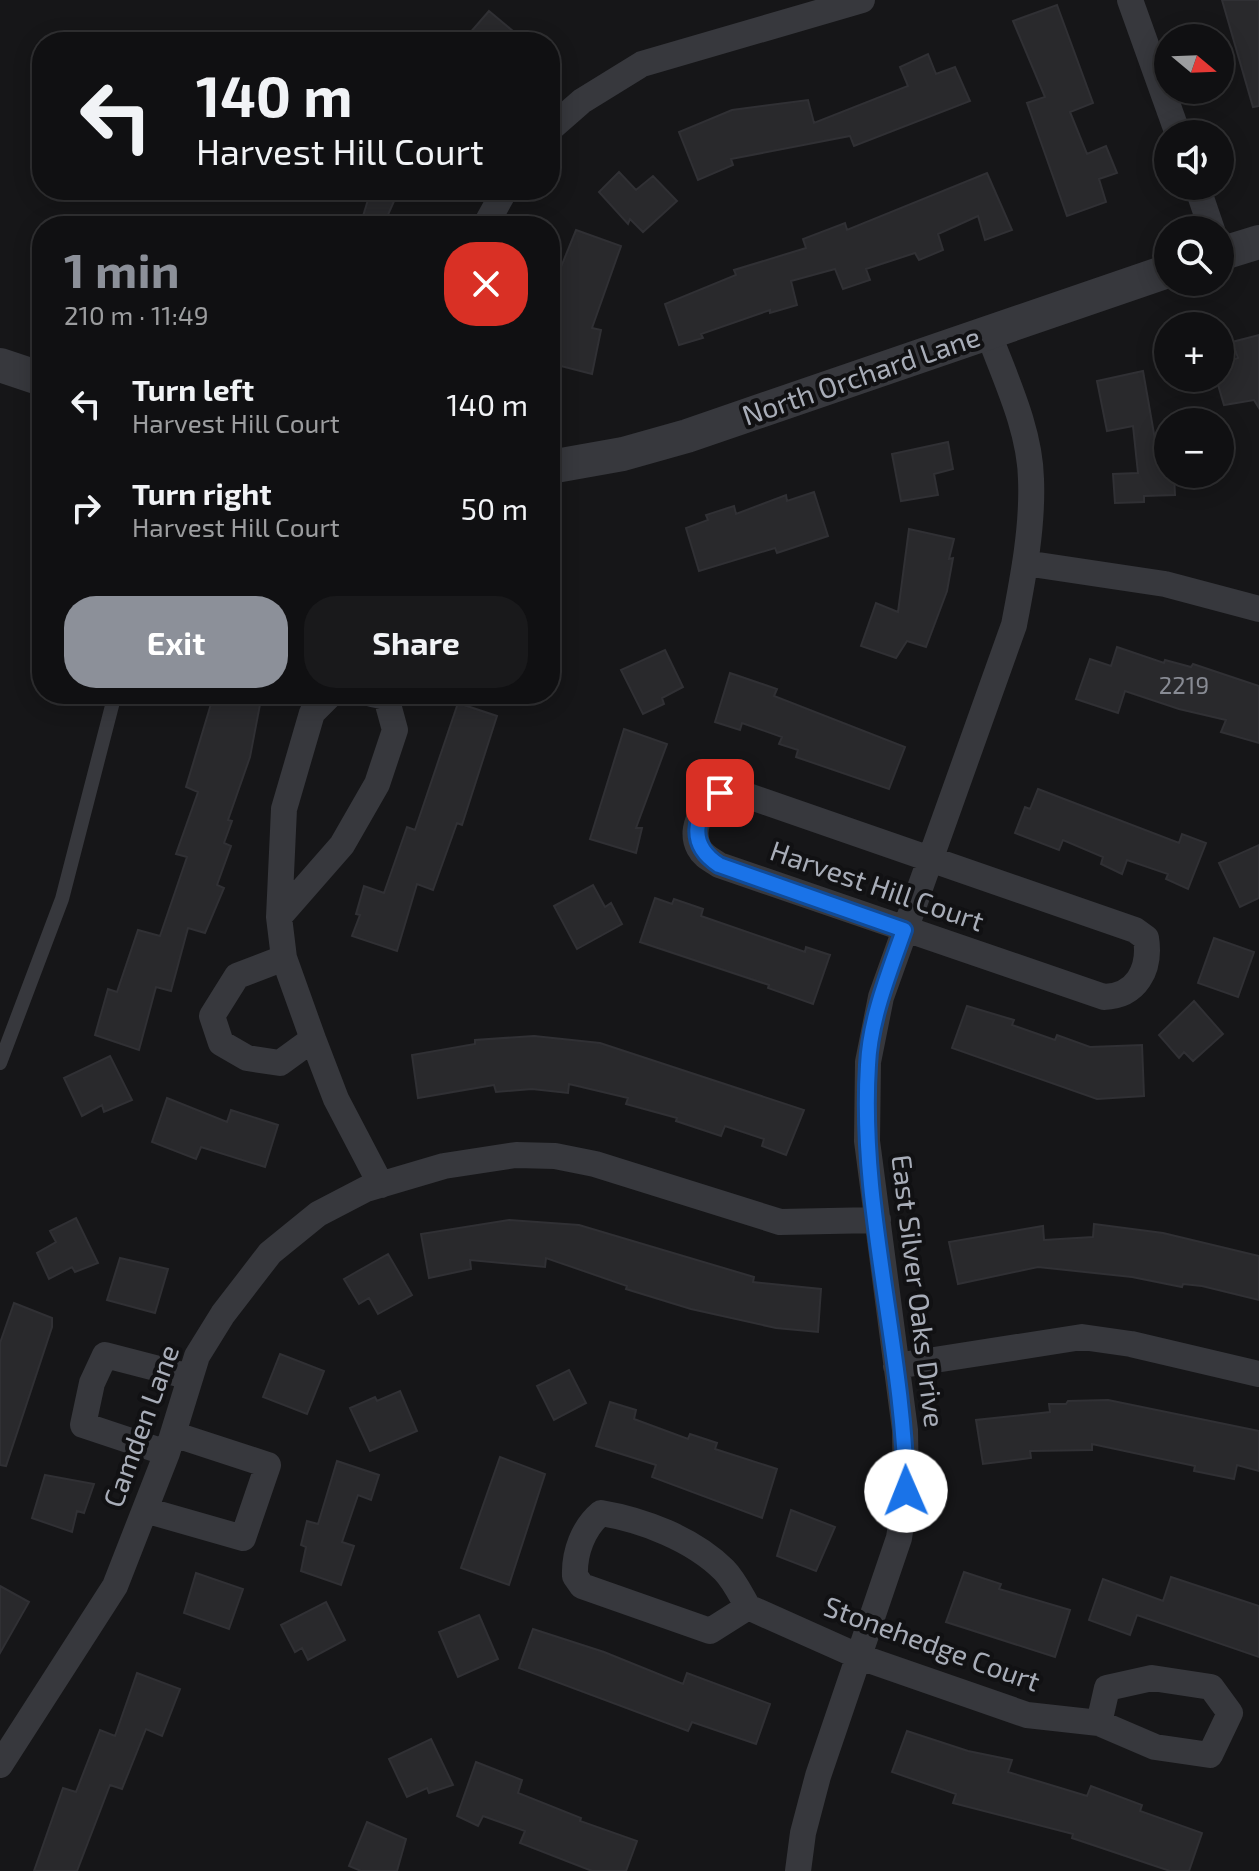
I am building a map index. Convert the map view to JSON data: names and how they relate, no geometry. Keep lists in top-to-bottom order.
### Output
{
  "streets": {
    "street": [
      "North Orchard Lane",
      "Harvest Hill Court",
      "East Silver Oaks Drive",
      "Camden Lane",
      "Stonehedge Court"
    ]
  },
  "crossings": [
    ["North Orchard Lane", "East Silver Oaks Drive"],
    ["Harvest Hill Court", "East Silver Oaks Drive"],
    ["East Silver Oaks Drive", "Camden Lane"],
    ["East Silver Oaks Drive", "Stonehedge Court"]
  ],
  "house_numbers": ["2219"],
  "north": "right",
  "page": {
    "map_buttons": ["+", "−"],
    "turn": ["140 m", "Harvest Hill Court"],
    "heading": ["1 min", "210 m · 11:49"],
    "list": [
      {
        "name": "Turn left",
        "note": "Harvest Hill Court",
        "value": "140 m"
      },
      {
        "name": "Turn right",
        "note": "Harvest Hill Court",
        "value": "50 m"
      }
    ],
    "buttons": ["Exit", "Share"]
  }
}
